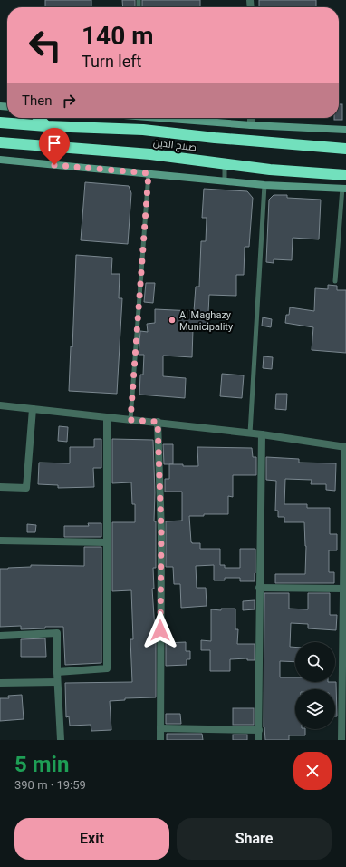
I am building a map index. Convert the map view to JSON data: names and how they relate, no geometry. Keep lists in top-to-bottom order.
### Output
{
  "streets": {
    "highway": ["صلاح الدين"]
  },
  "places": ["Al Maghazy Municipality"],
  "page": {
    "turn": ["140 m", "Turn left"],
    "then": "Then",
    "heading": ["5 min", "390 m · 19:59"],
    "buttons": ["Exit", "Share"]
  }
}
